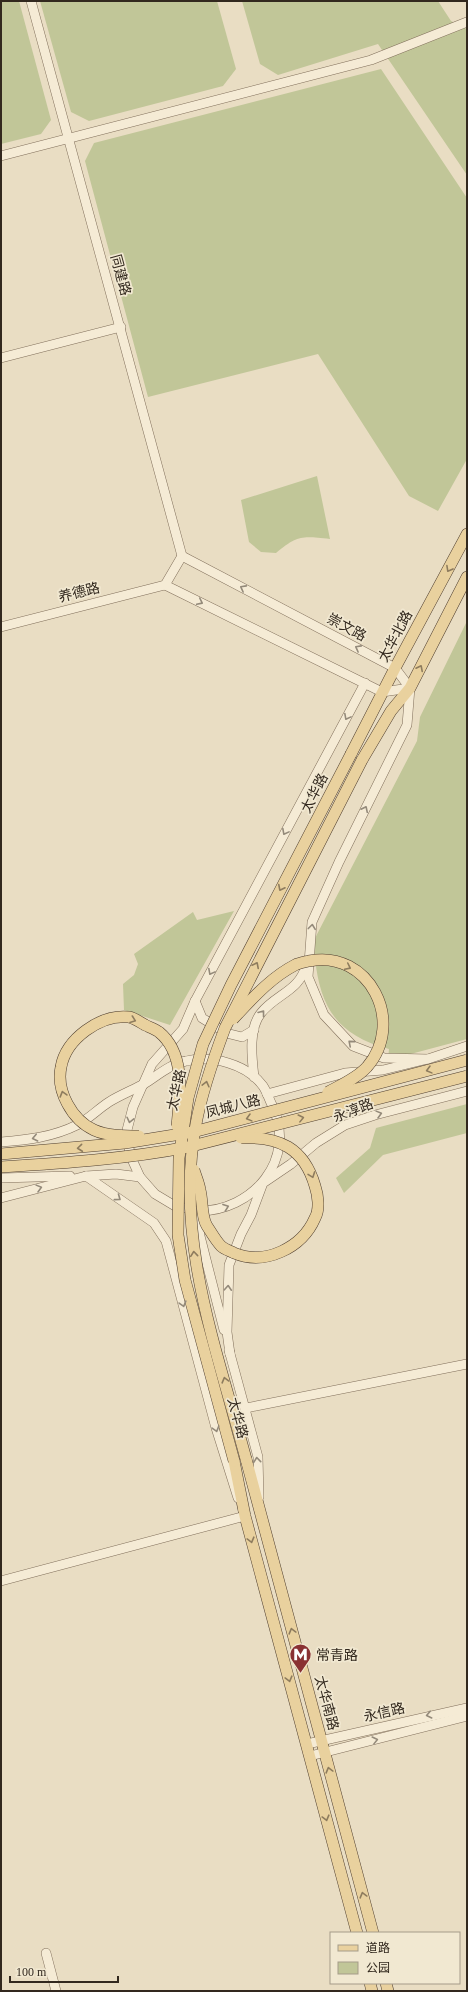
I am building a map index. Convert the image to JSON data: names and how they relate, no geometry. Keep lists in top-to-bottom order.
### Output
{
  "streets": {
    "main road": [
      "太华北路",
      "太华路",
      "凤城八路",
      "太华南路"
    ],
    "street": [
      "同建路",
      "养德路",
      "崇文路",
      "永淳路",
      "永信路"
    ]
  },
  "crossings": [
    ["同建路", "崇文路"],
    ["崇文路", "太华北路"],
    ["崇文路", "太华路"],
    ["太华北路", "太华路"],
    ["太华路", "太华南路"],
    ["太华南路", "永信路"]
  ],
  "places": {
    "metro station": ["常青路"]
  },
  "legend": ["道路", "公园"],
  "scale_bar": "100 m"
}
